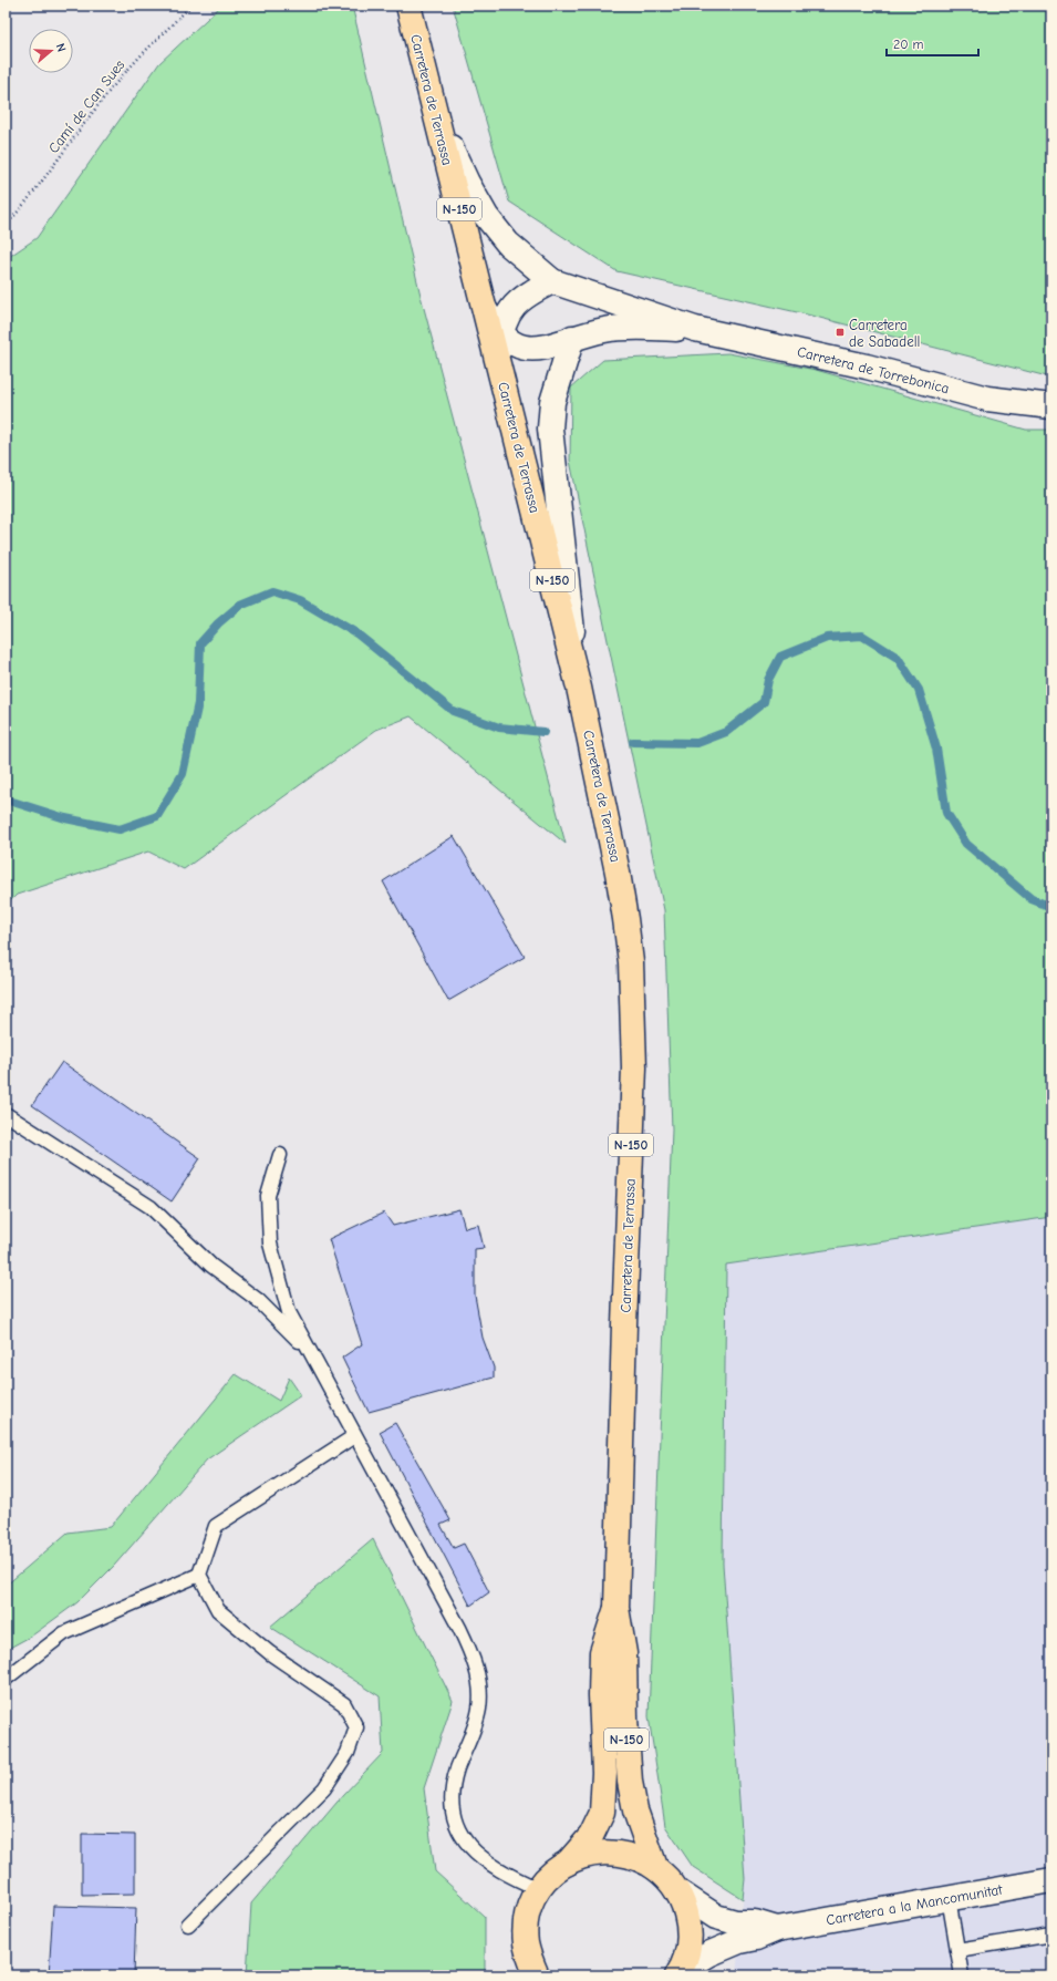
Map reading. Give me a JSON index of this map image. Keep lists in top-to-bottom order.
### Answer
{
  "streets": {
    "main road": ["Carretera de Terrassa", "N-150"],
    "street": ["Carretera de Torrebonica", "Carretera a la Mancomunitat"],
    "path": ["Camí de Can Sues"]
  },
  "crossings": [
    ["Carretera de Terrassa", "N-150"],
    ["Carretera de Terrassa", "Carretera de Torrebonica"],
    ["N-150", "Carretera a la Mancomunitat"]
  ],
  "places": {
    "transit": ["Carretera de Sabadell"]
  },
  "scale_bar": "20 m",
  "north": "right"
}
